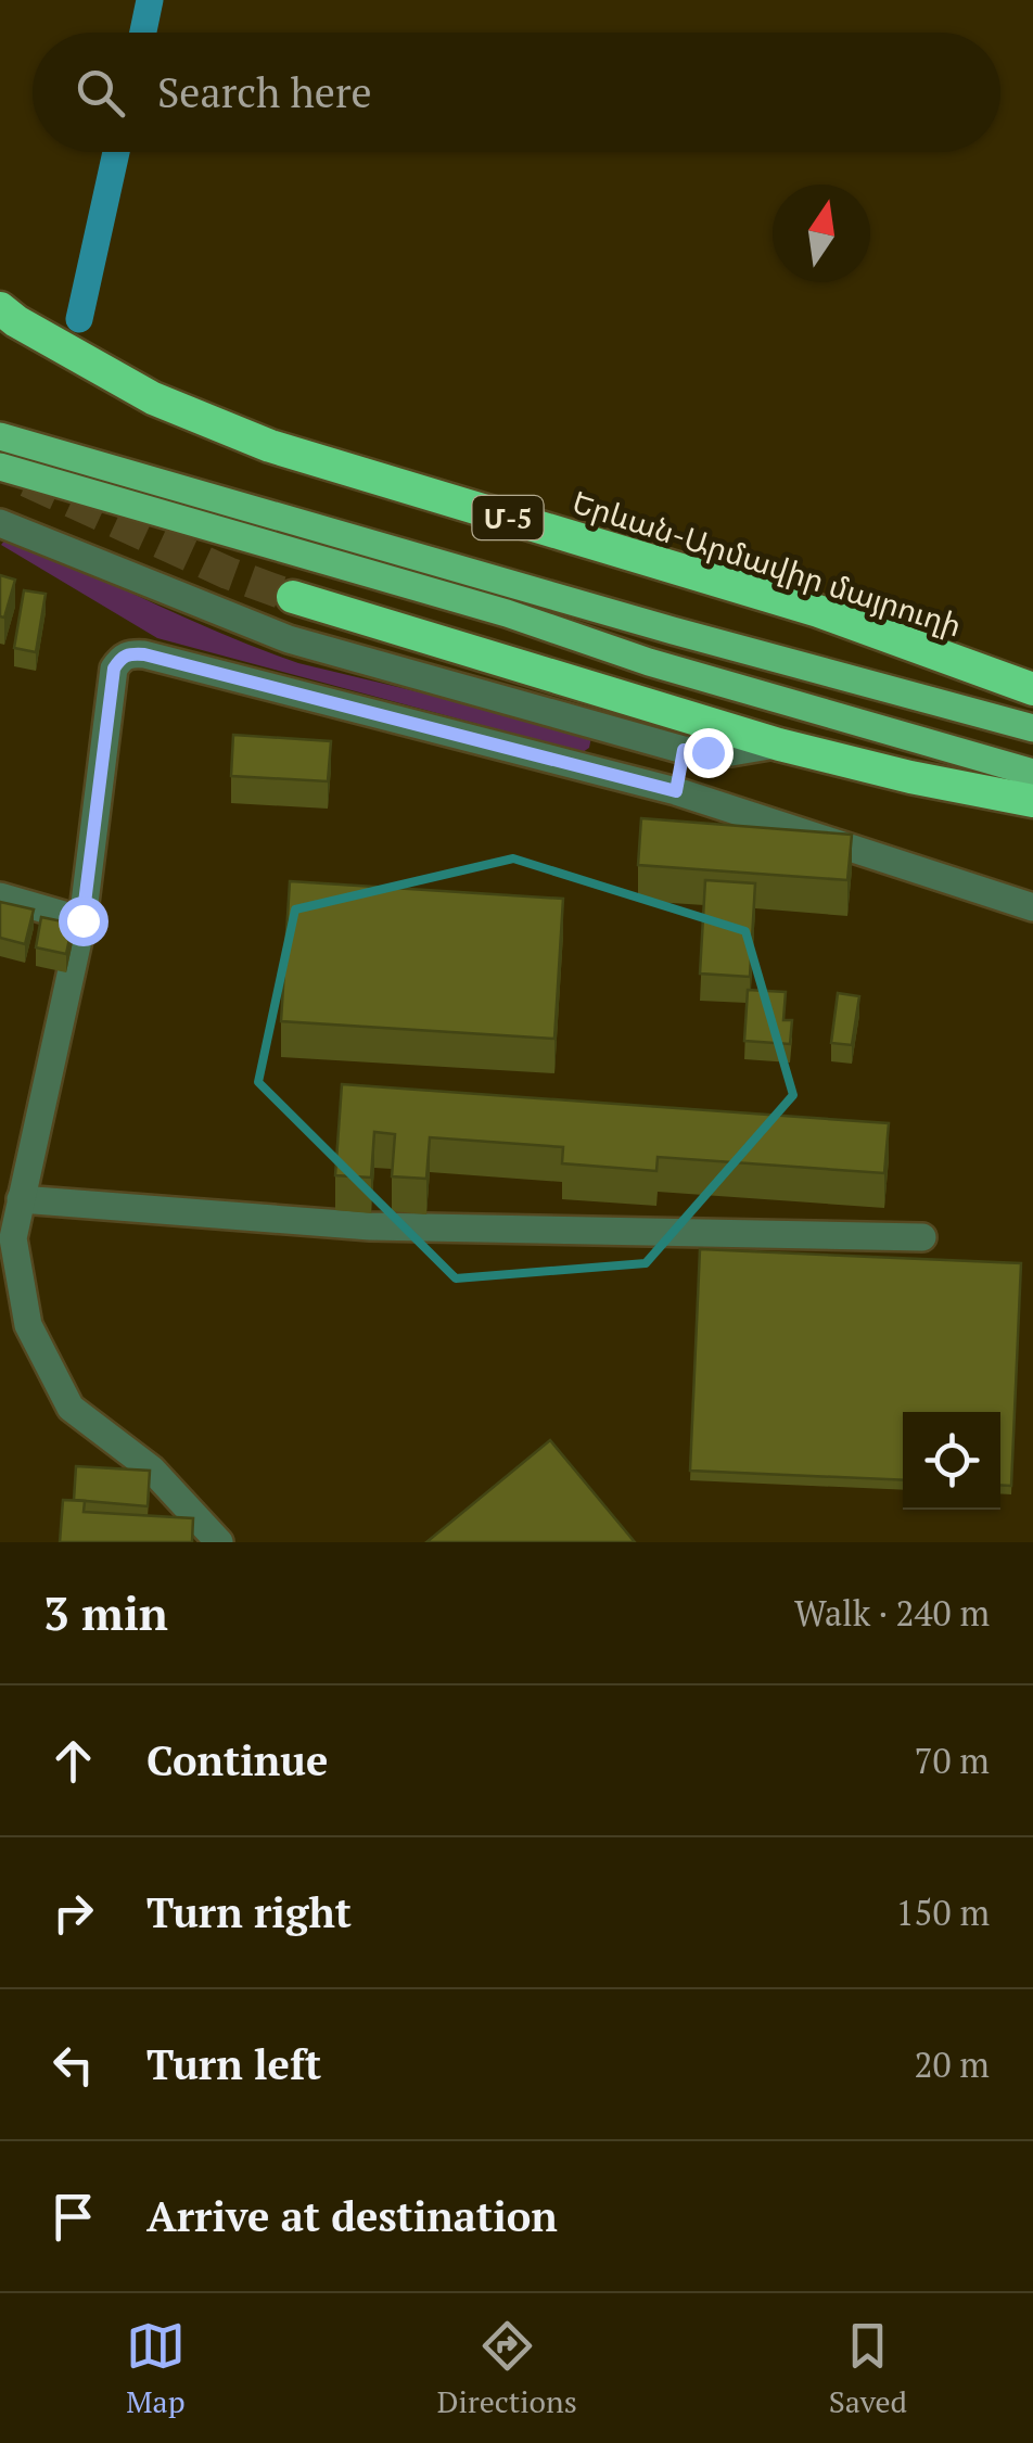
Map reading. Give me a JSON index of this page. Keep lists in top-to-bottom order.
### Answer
{
  "streets": {
    "highway": ["Մ-5", "Երևան-Արմավիր մայրուղի"]
  },
  "north": "top",
  "page": {
    "search": "Search here",
    "heading": ["3 min", "Walk · 240 m"],
    "list": [
      ["Continue", "70 m"],
      ["Turn right", "150 m"],
      ["Turn left", "20 m"],
      "Arrive at destination"
    ],
    "nav": ["Map", "Directions", "Saved"]
  }
}
